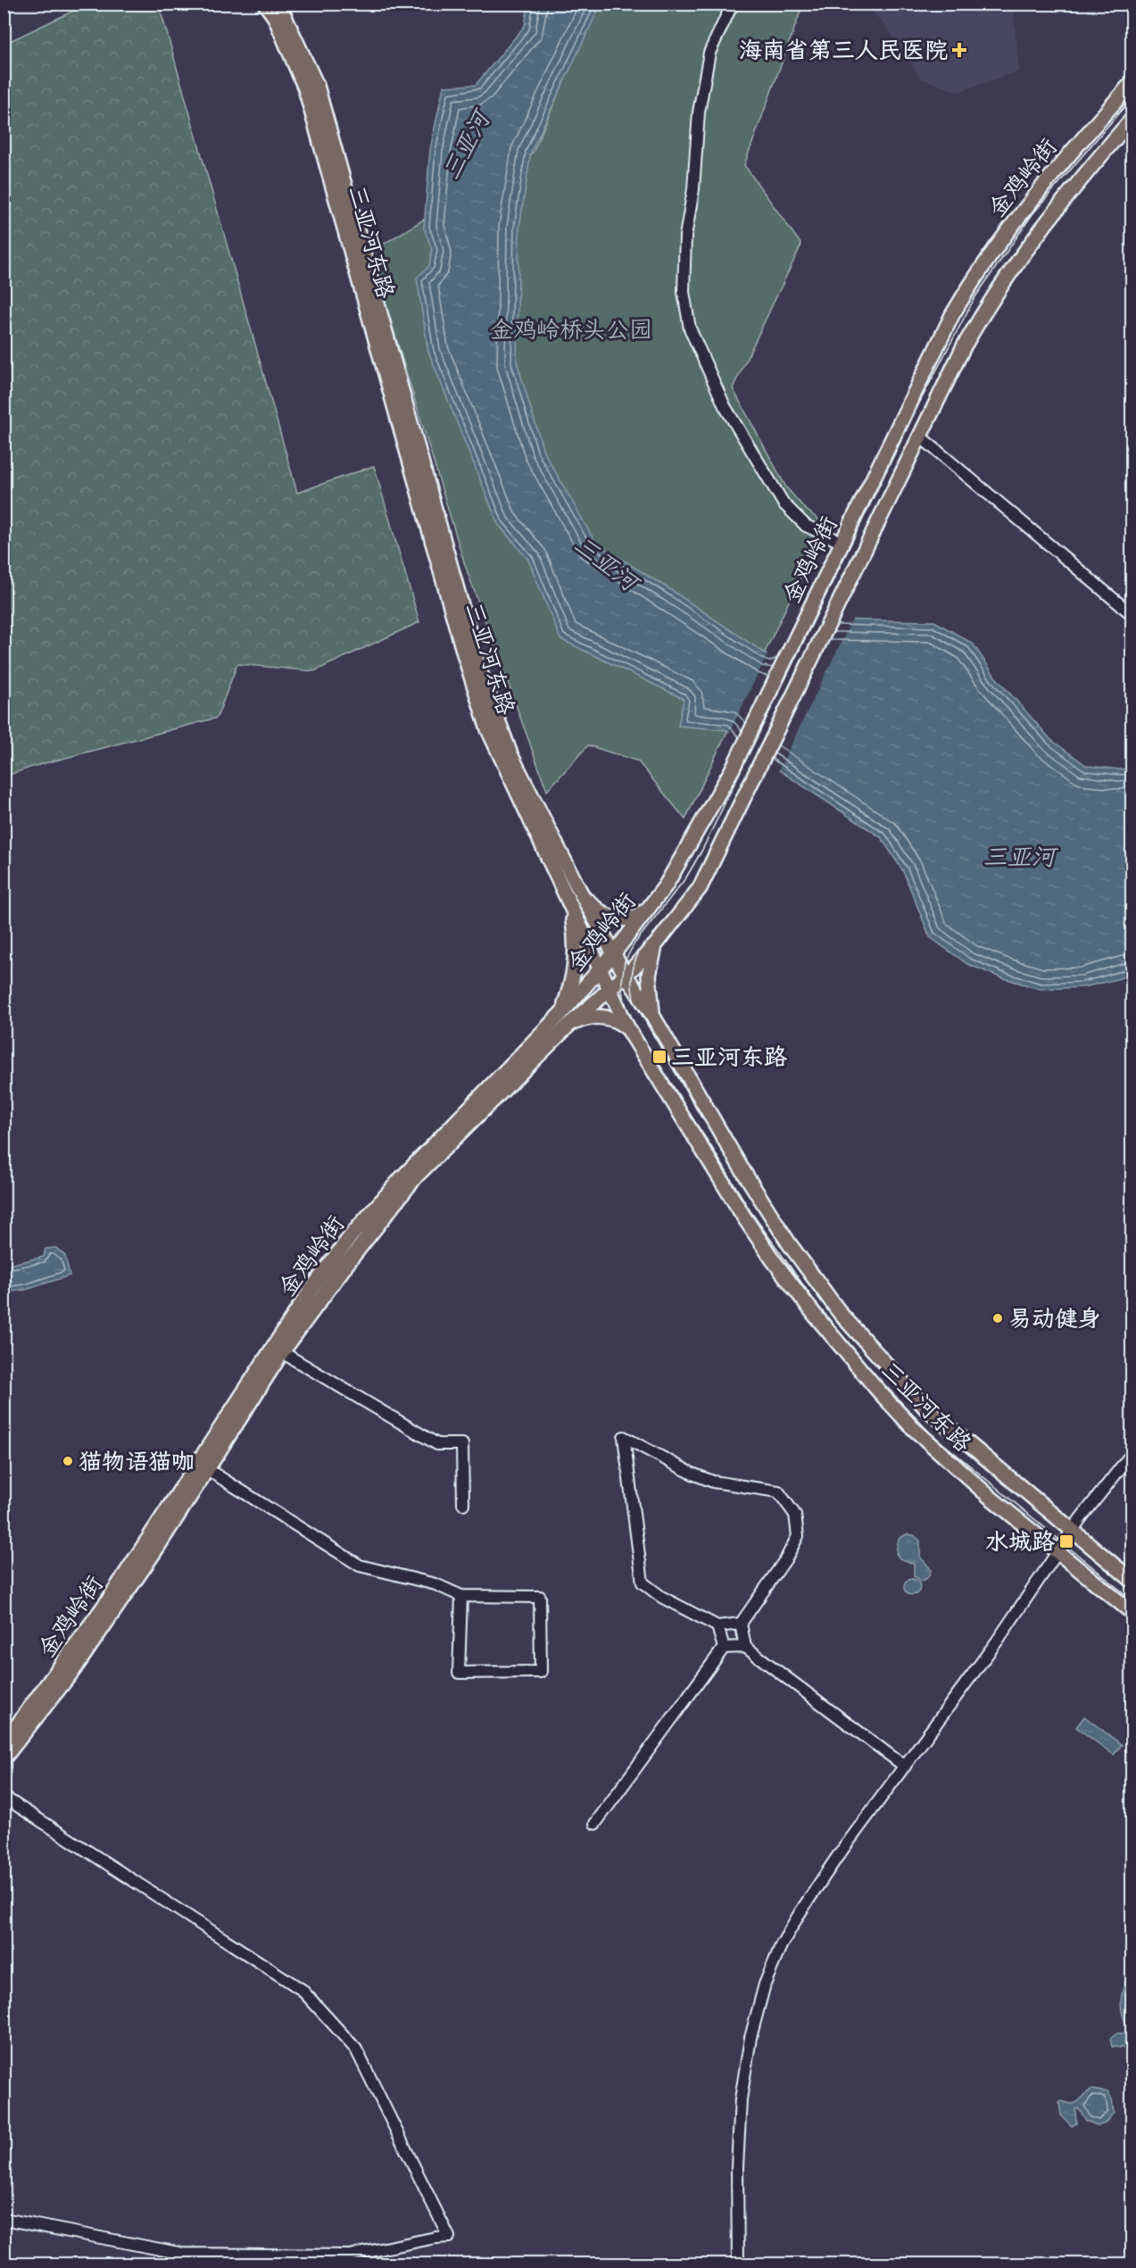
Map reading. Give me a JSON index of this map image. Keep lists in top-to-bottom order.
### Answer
{
  "streets": {
    "main road": ["金鸡岭街", "三亚河东路"]
  },
  "crossings": [
    ["金鸡岭街", "三亚河东路"]
  ],
  "water": ["三亚河"],
  "parks": ["金鸡岭桥头公园"],
  "places": {
    "health": ["海南省第三人民医院"],
    "transit": ["三亚河东路", "水城路"],
    "other": ["易动健身", "猫物语猫咖"]
  }
}
